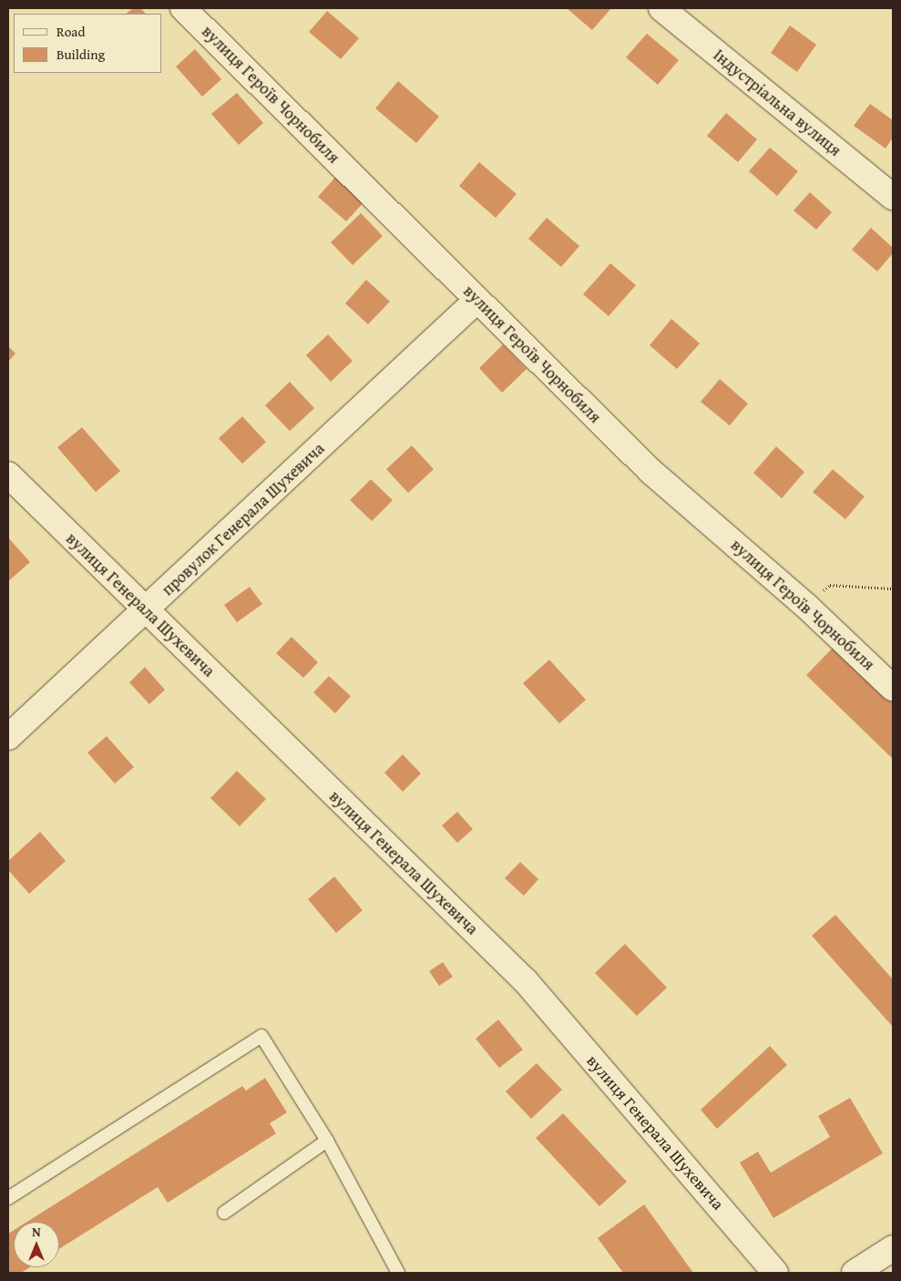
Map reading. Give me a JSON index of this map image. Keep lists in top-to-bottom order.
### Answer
{
  "streets": {
    "street": [
      "вулиця Героїв Чорнобиля",
      "Індустріальна вулиця",
      "провулок Генерала Шухевича",
      "вулиця Генерала Шухевича"
    ]
  },
  "crossings": [
    ["вулиця Героїв Чорнобиля", "провулок Генерала Шухевича"],
    ["провулок Генерала Шухевича", "вулиця Генерала Шухевича"]
  ],
  "legend": ["Road", "Building"],
  "north": "top"
}
